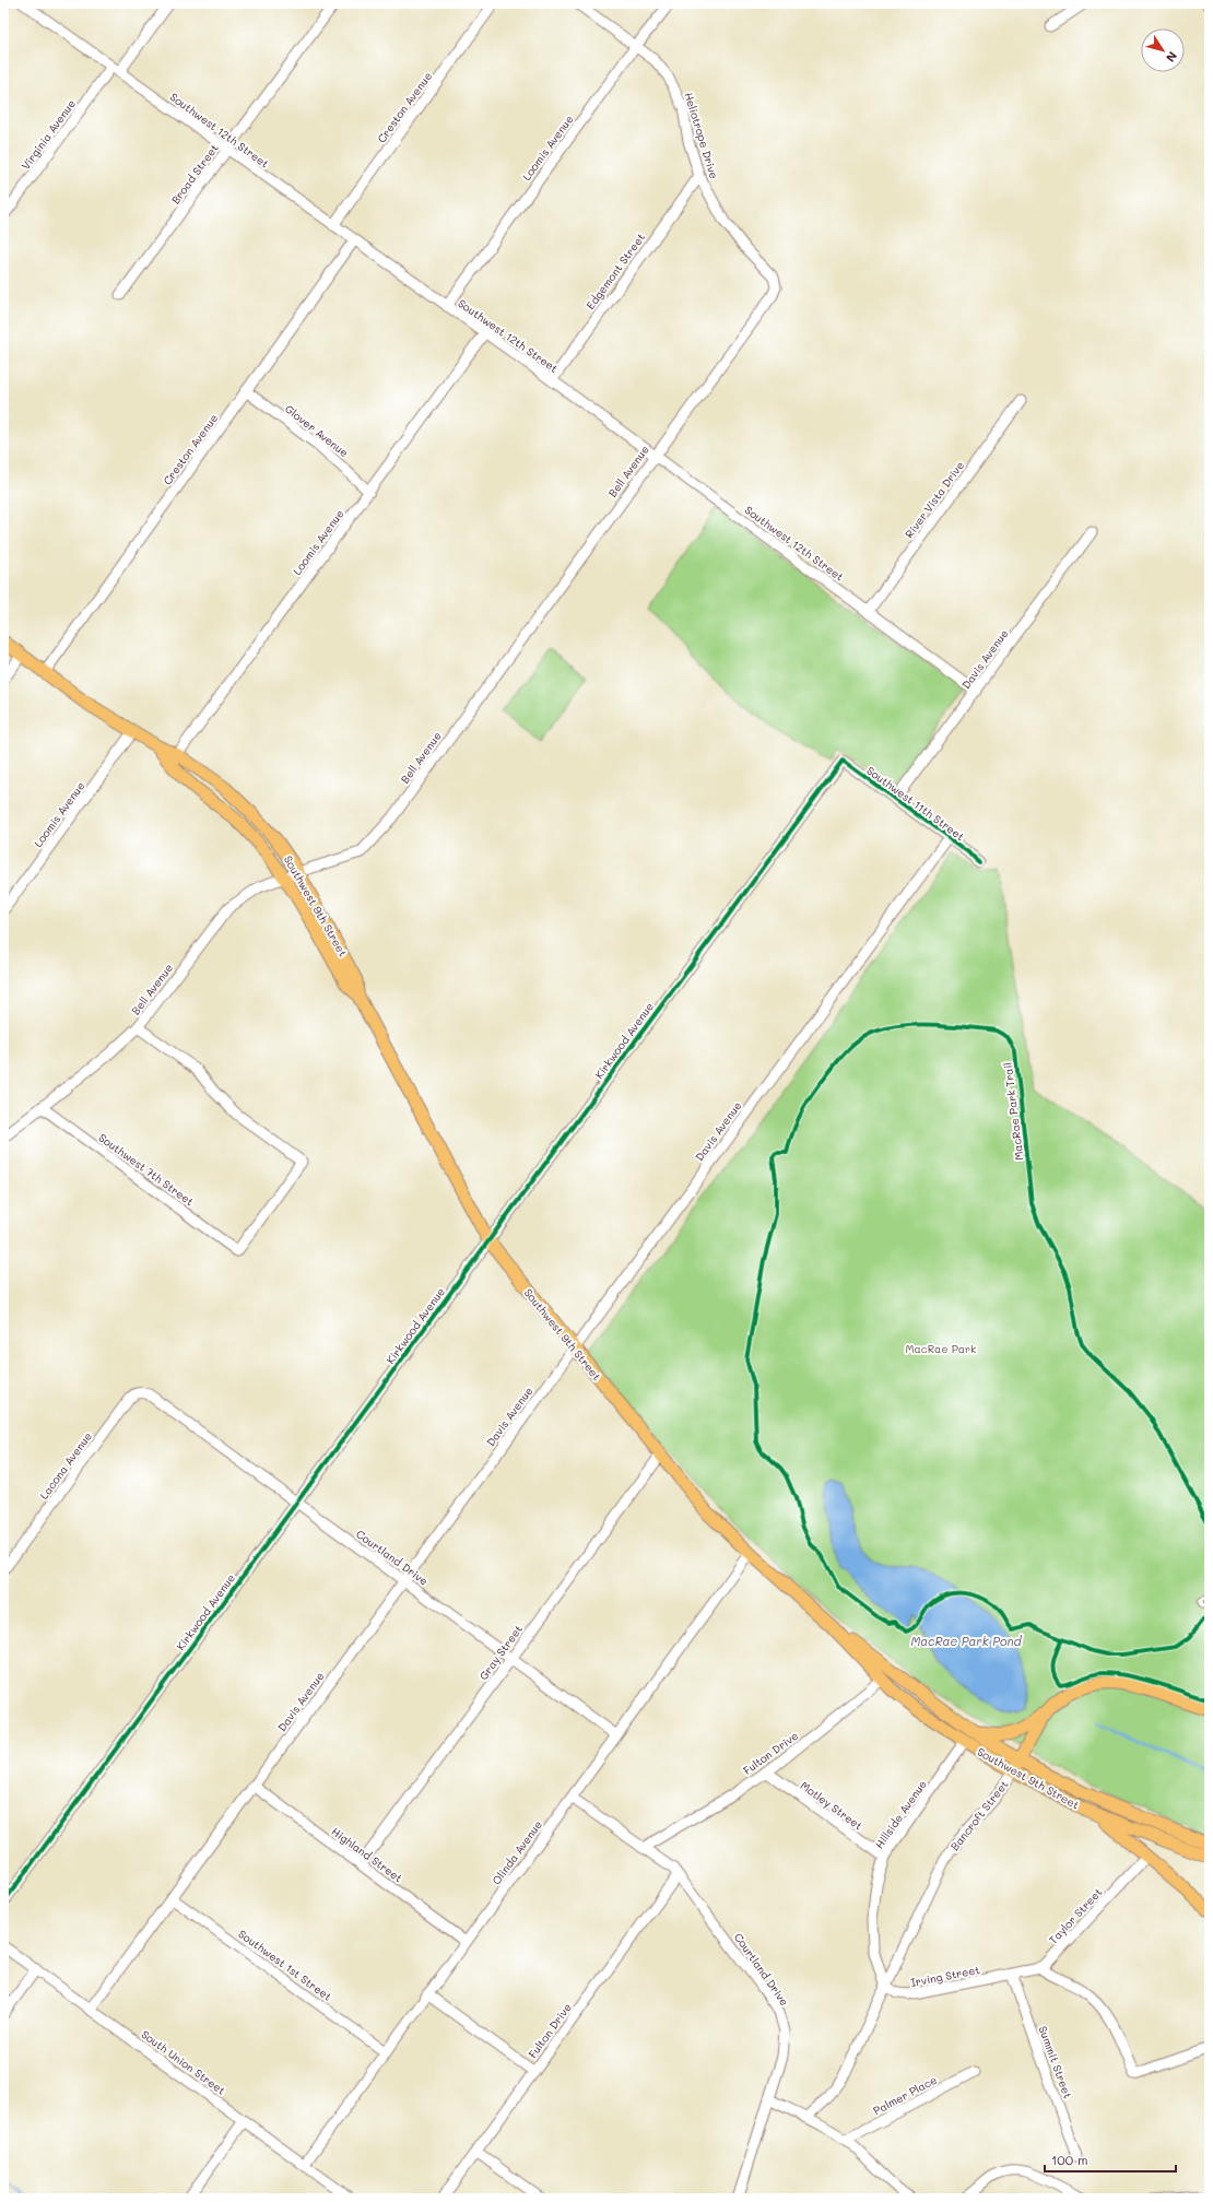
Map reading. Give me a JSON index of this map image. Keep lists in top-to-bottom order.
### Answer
{
  "streets": {
    "main road": ["Southwest 9th Street", "Bancroft Street"],
    "street": [
      "Creston Avenue",
      "Southwest 12th Street",
      "Virginia Avenue",
      "Heliotrope Drive",
      "Loomis Avenue",
      "Broad Street",
      "Edgemont Street",
      "Glover Avenue",
      "Bell Avenue",
      "River Vista Drive",
      "Davis Avenue",
      "Southwest 11th Street",
      "Kirkwood Avenue",
      "Southwest 7th Street",
      "Lacona Avenue",
      "Courtland Drive",
      "Gray Street",
      "Fulton Drive",
      "Motley Street",
      "Hillside Avenue",
      "Olinda Avenue",
      "Highland Street",
      "Taylor Street",
      "Southwest 1st Street",
      "Irving Street",
      "South Union Street",
      "Summit Street",
      "Palmer Place"
    ],
    "cycle path": ["MacRae Park Trail"]
  },
  "crossings": [
    ["Creston Avenue", "Southwest 12th Street"],
    ["Creston Avenue", "Glover Avenue"],
    ["Creston Avenue", "Southwest 9th Street"],
    ["Southwest 12th Street", "Virginia Avenue"],
    ["Southwest 12th Street", "Loomis Avenue"],
    ["Southwest 12th Street", "Broad Street"],
    ["Southwest 12th Street", "Edgemont Street"],
    ["Southwest 12th Street", "Bell Avenue"],
    ["Southwest 12th Street", "River Vista Drive"],
    ["Southwest 12th Street", "Davis Avenue"],
    ["Heliotrope Drive", "Loomis Avenue"],
    ["Heliotrope Drive", "Edgemont Street"],
    ["Heliotrope Drive", "Bell Avenue"],
    ["Loomis Avenue", "Glover Avenue"],
    ["Loomis Avenue", "Southwest 9th Street"],
    ["Bell Avenue", "Southwest 9th Street"],
    ["Bell Avenue", "Southwest 7th Street"],
    ["Davis Avenue", "Southwest 11th Street"],
    ["Davis Avenue", "Southwest 9th Street"],
    ["Davis Avenue", "Courtland Drive"],
    ["Davis Avenue", "Highland Street"],
    ["Davis Avenue", "Southwest 1st Street"],
    ["Davis Avenue", "South Union Street"],
    ["Southwest 11th Street", "Kirkwood Avenue"],
    ["Southwest 9th Street", "Kirkwood Avenue"],
    ["Southwest 9th Street", "Gray Street"],
    ["Southwest 9th Street", "Fulton Drive"],
    ["Southwest 9th Street", "Hillside Avenue"],
    ["Southwest 9th Street", "Bancroft Street"],
    ["Southwest 9th Street", "Olinda Avenue"],
    ["Kirkwood Avenue", "Courtland Drive"],
    ["Lacona Avenue", "Courtland Drive"],
    ["Courtland Drive", "Gray Street"],
    ["Courtland Drive", "Fulton Drive"],
    ["Courtland Drive", "Olinda Avenue"],
    ["Gray Street", "Highland Street"],
    ["Fulton Drive", "Motley Street"],
    ["Motley Street", "Hillside Avenue"],
    ["Hillside Avenue", "Bancroft Street"],
    ["Hillside Avenue", "Irving Street"],
    ["Bancroft Street", "Irving Street"],
    ["Olinda Avenue", "Highland Street"],
    ["Olinda Avenue", "Southwest 1st Street"],
    ["Olinda Avenue", "South Union Street"],
    ["Taylor Street", "Irving Street"],
    ["Taylor Street", "Summit Street"],
    ["Irving Street", "Summit Street"]
  ],
  "water": ["MacRae Park Pond"],
  "parks": ["MacRae Park"],
  "scale_bar": "100 m",
  "north": "bottom right"
}
